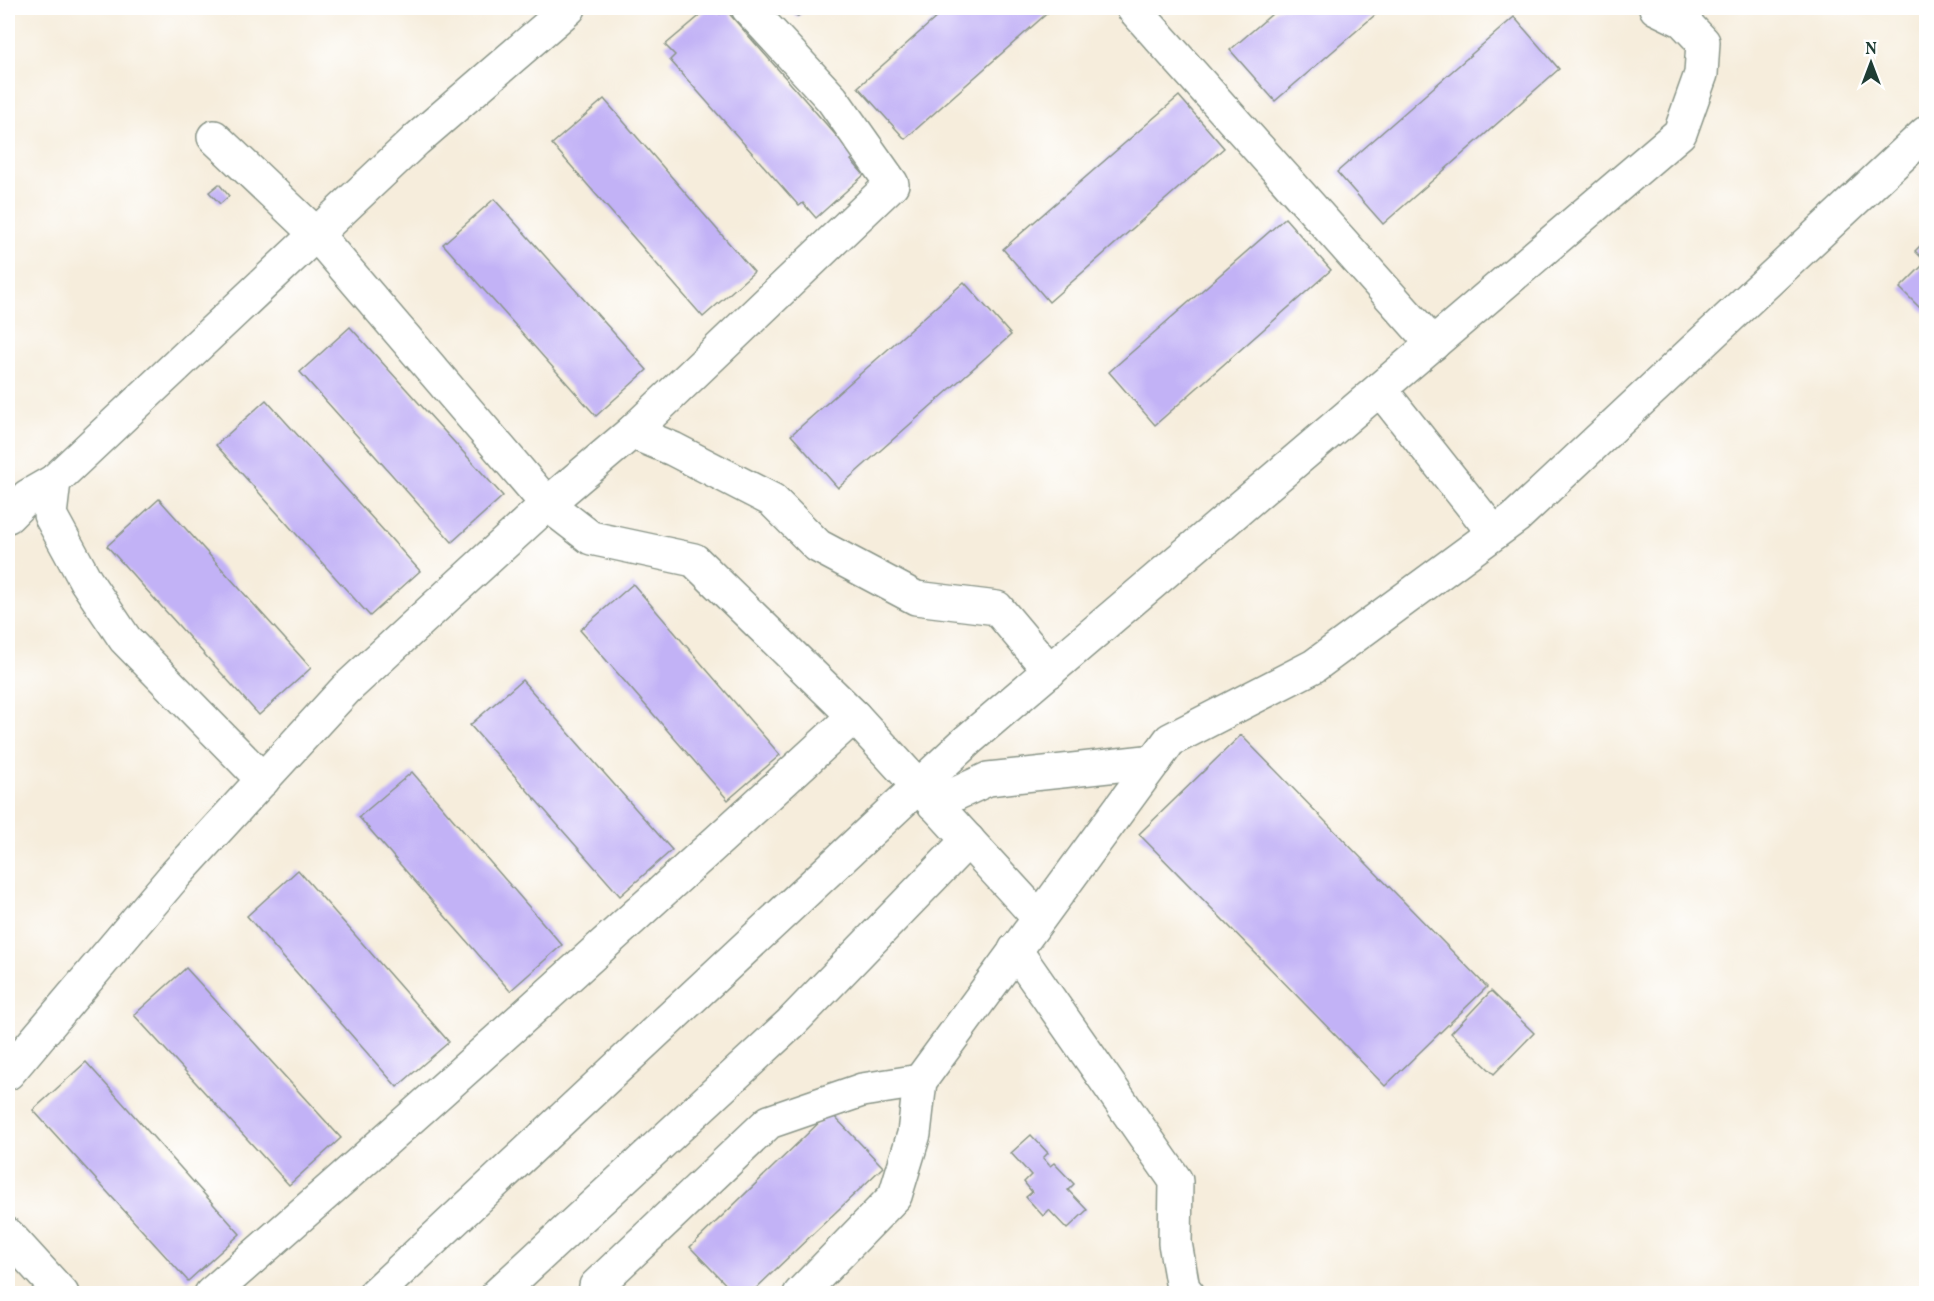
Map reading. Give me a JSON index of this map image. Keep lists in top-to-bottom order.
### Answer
{
  "north": "top"
}
